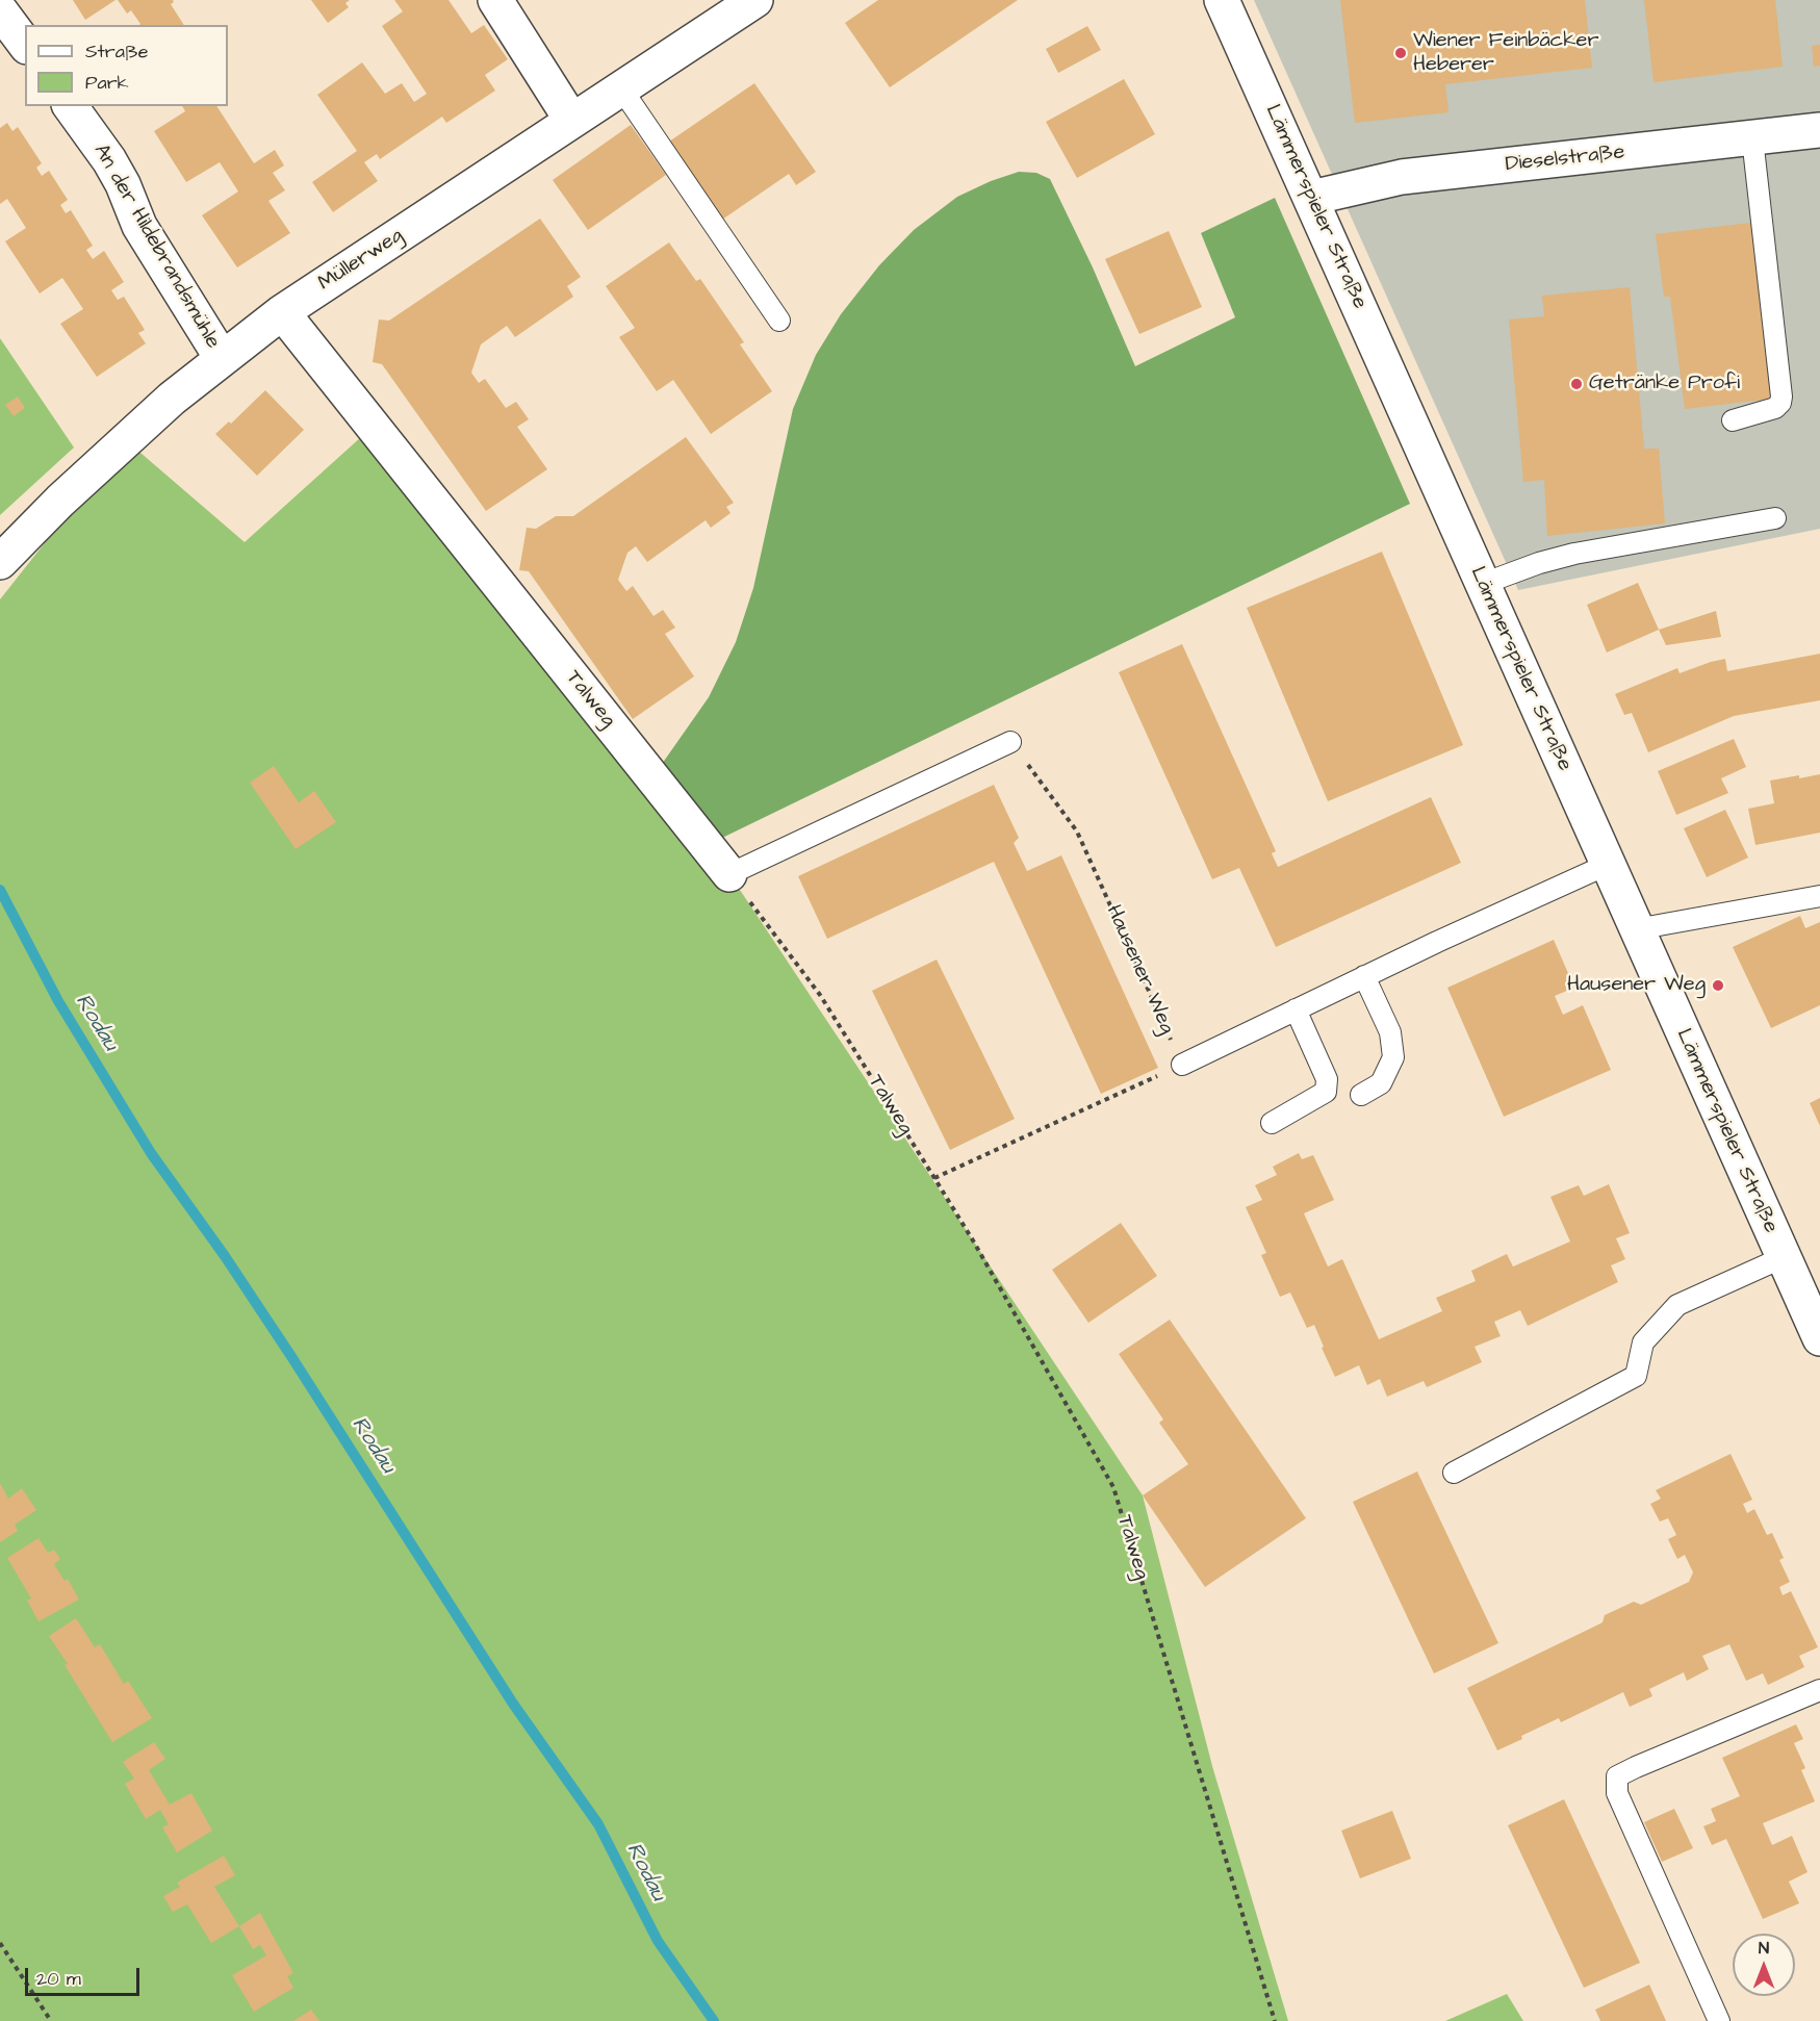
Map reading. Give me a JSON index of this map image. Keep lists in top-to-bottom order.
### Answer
{
  "streets": {
    "street": [
      "Dieselstraße",
      "Lämmerspieler Straße",
      "An der Hildebrandsmühle",
      "Müllerweg",
      "Talweg"
    ],
    "path": ["Hausener Weg"]
  },
  "crossings": [
    ["Dieselstraße", "Lämmerspieler Straße"],
    ["An der Hildebrandsmühle", "Müllerweg"],
    ["Müllerweg", "Talweg"]
  ],
  "water": ["Rodau"],
  "places": ["Wiener Feinbäcker Heberer", "Getränke Profi", "Hausener Weg"],
  "legend": ["Straße", "Park"],
  "scale_bar": "20 m",
  "north": "top"
}
